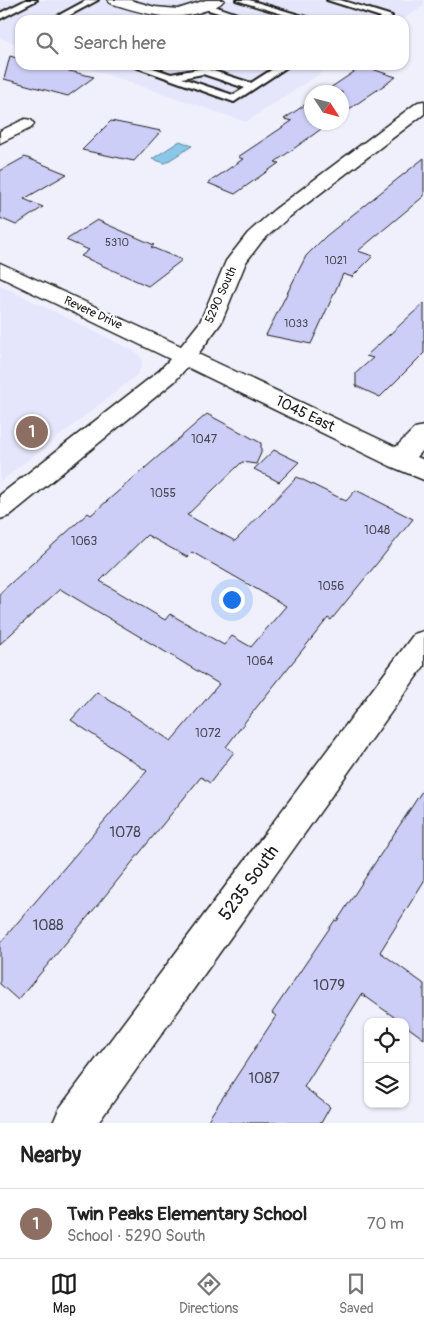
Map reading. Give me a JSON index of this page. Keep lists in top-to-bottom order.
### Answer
{
  "streets": {
    "street": [
      "5290 South",
      "Revere Drive",
      "1045 East",
      "5235 South"
    ]
  },
  "crossings": [
    ["5290 South", "Revere Drive"],
    ["5290 South", "1045 East"],
    ["Revere Drive", "1045 East"]
  ],
  "house_numbers": [
    "5310",
    "1021",
    "1033",
    "1047",
    "1055",
    "1048",
    "1063",
    "1056",
    "1064",
    "1072",
    "1078",
    "1088",
    "1079",
    "1087"
  ],
  "north": "bottom right",
  "page": {
    "search": "Search here",
    "pins": "1",
    "heading": "Nearby",
    "list": [
      {
        "mark": "1",
        "name": "Twin Peaks Elementary School",
        "note": "School · 5290 South",
        "value": "70 m"
      }
    ],
    "nav": ["Map", "Directions", "Saved"]
  }
}
